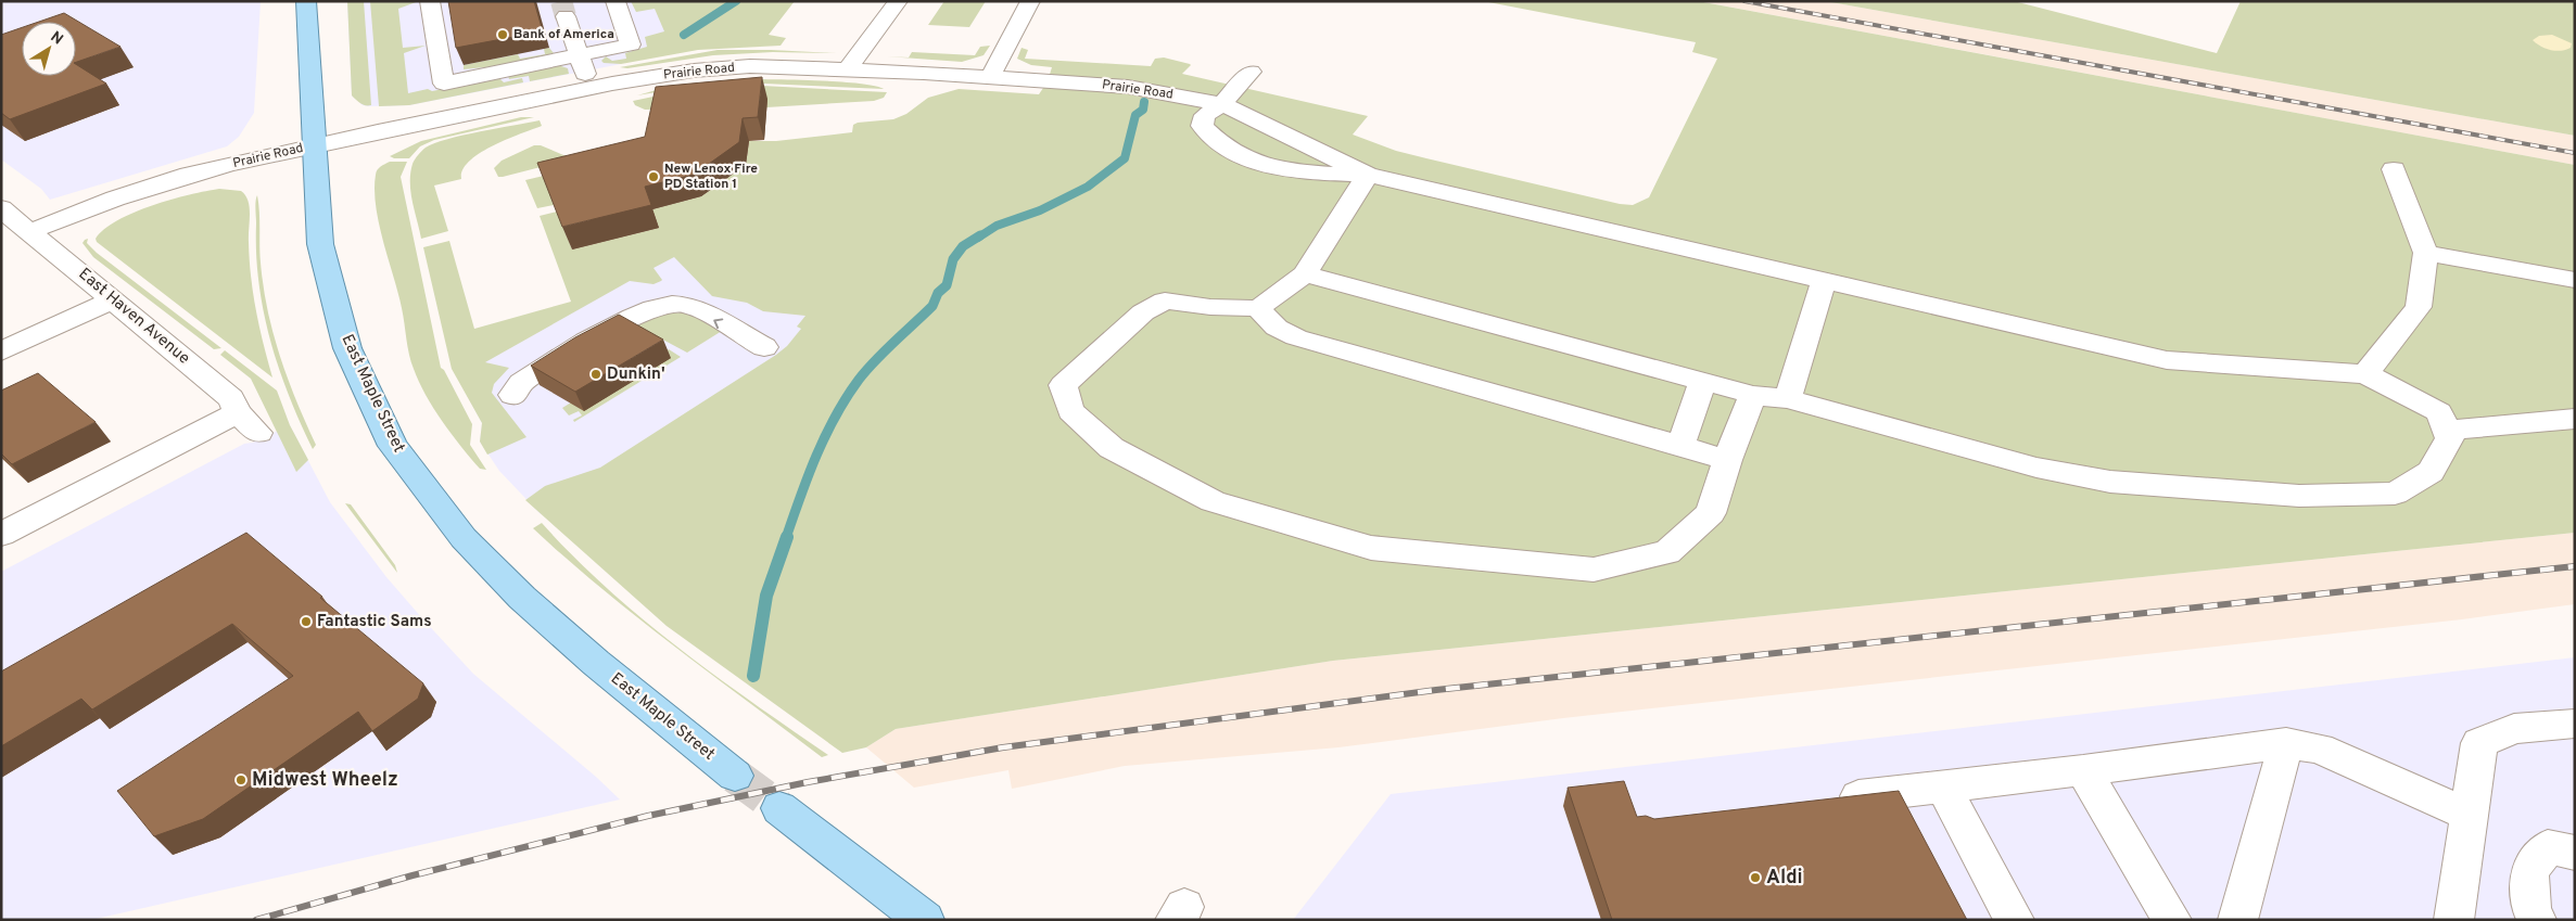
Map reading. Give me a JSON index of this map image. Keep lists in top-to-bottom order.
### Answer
{
  "streets": {
    "main road": ["East Maple Street"],
    "street": ["Prairie Road", "East Haven Avenue"]
  },
  "crossings": [
    ["Prairie Road", "East Haven Avenue"],
    ["Prairie Road", "East Maple Street"]
  ],
  "places": [
    "Bank of America",
    "New Lenox Fire PD Station 1",
    "Dunkin'",
    "Fantastic Sams",
    "Midwest Wheelz",
    "Aldi"
  ],
  "north": "top right"
}
